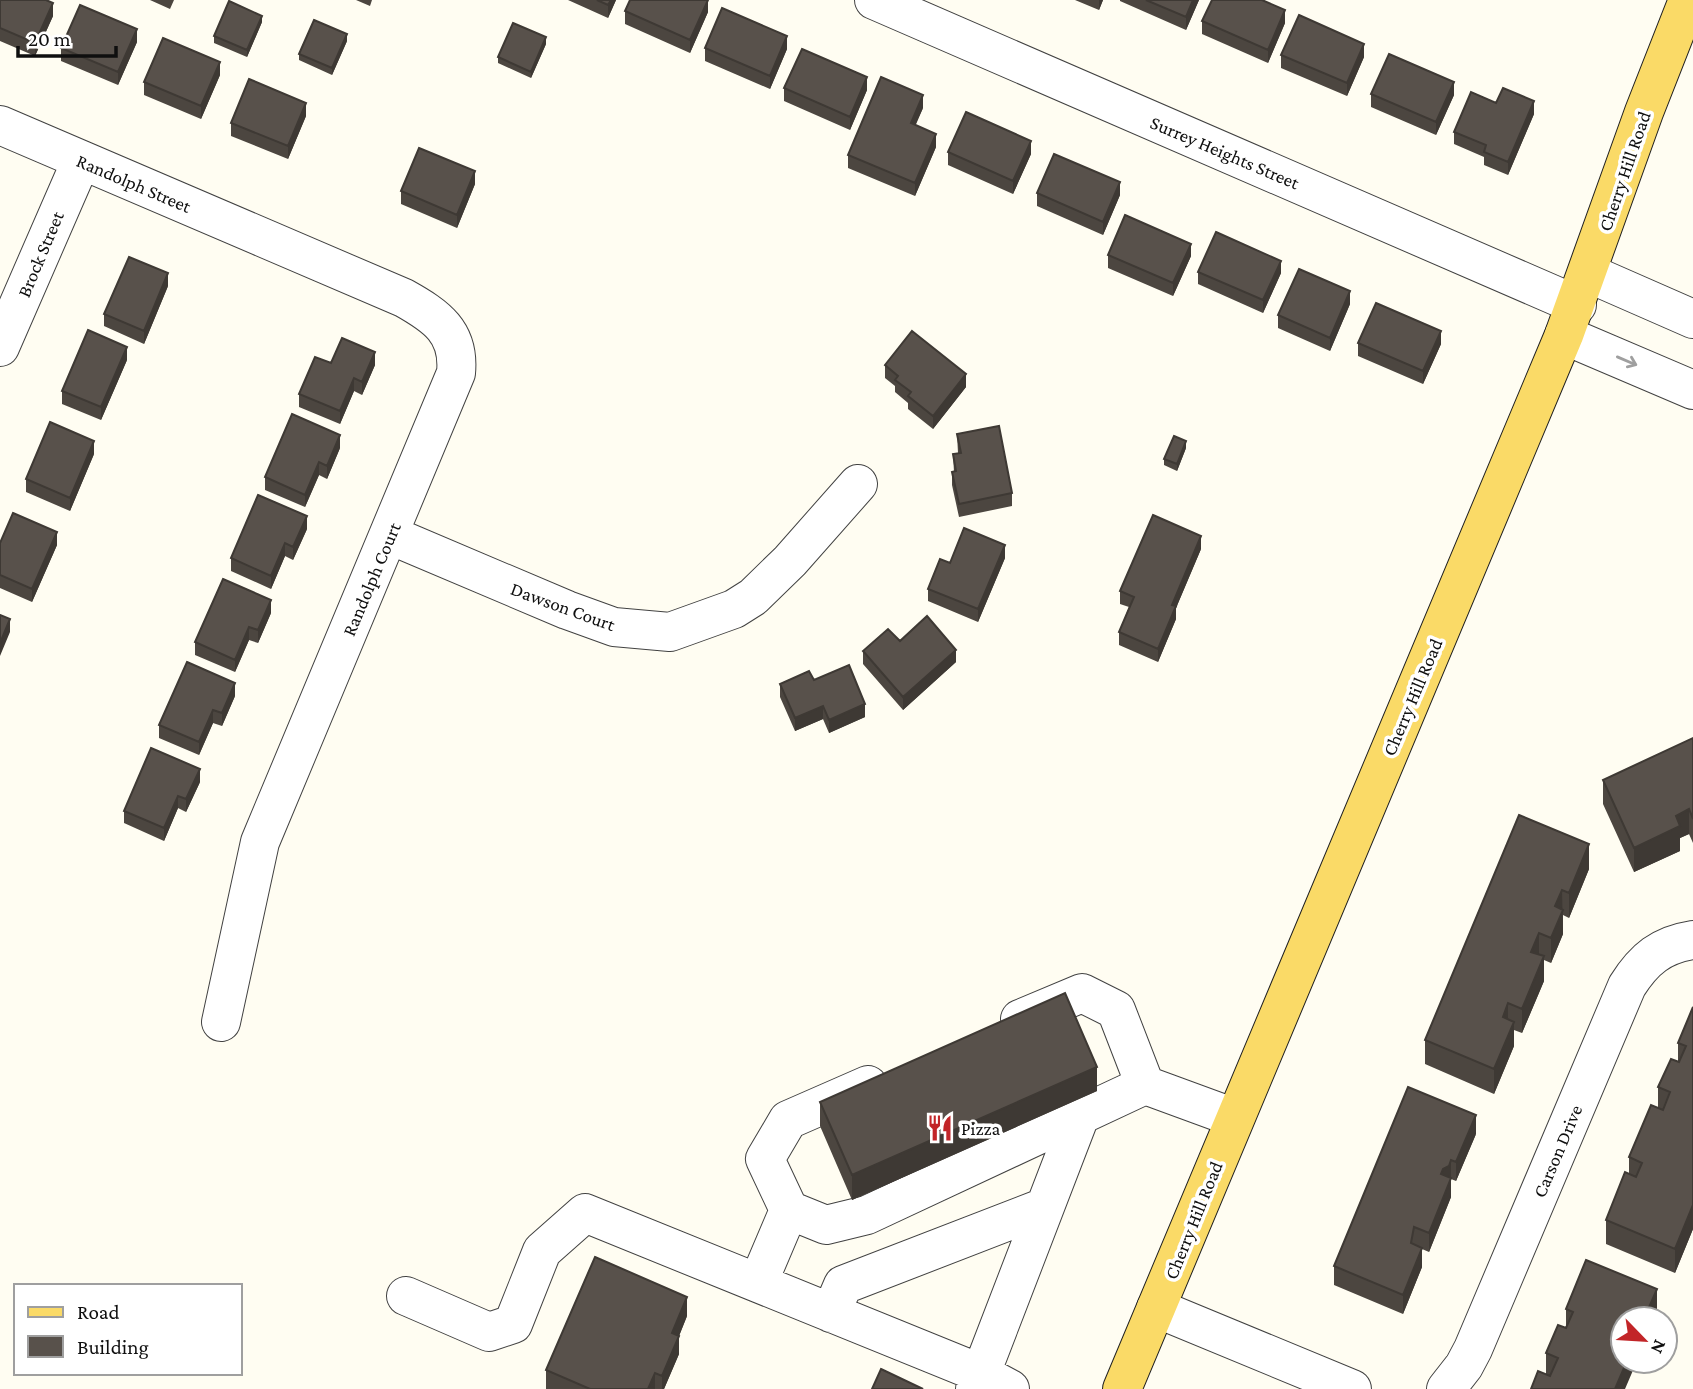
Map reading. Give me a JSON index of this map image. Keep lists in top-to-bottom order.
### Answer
{
  "streets": {
    "main road": ["Cherry Hill Road"],
    "street": [
      "Surrey Heights Street",
      "Randolph Street",
      "Brock Street",
      "Randolph Court",
      "Dawson Court",
      "Carson Drive"
    ]
  },
  "crossings": [
    ["Surrey Heights Street", "Cherry Hill Road"],
    ["Randolph Street", "Brock Street"],
    ["Randolph Street", "Randolph Court"],
    ["Randolph Court", "Dawson Court"]
  ],
  "places": {
    "restaurant": ["Pizza"]
  },
  "legend": ["Road", "Building"],
  "scale_bar": "20 m",
  "north": "bottom right"
}
